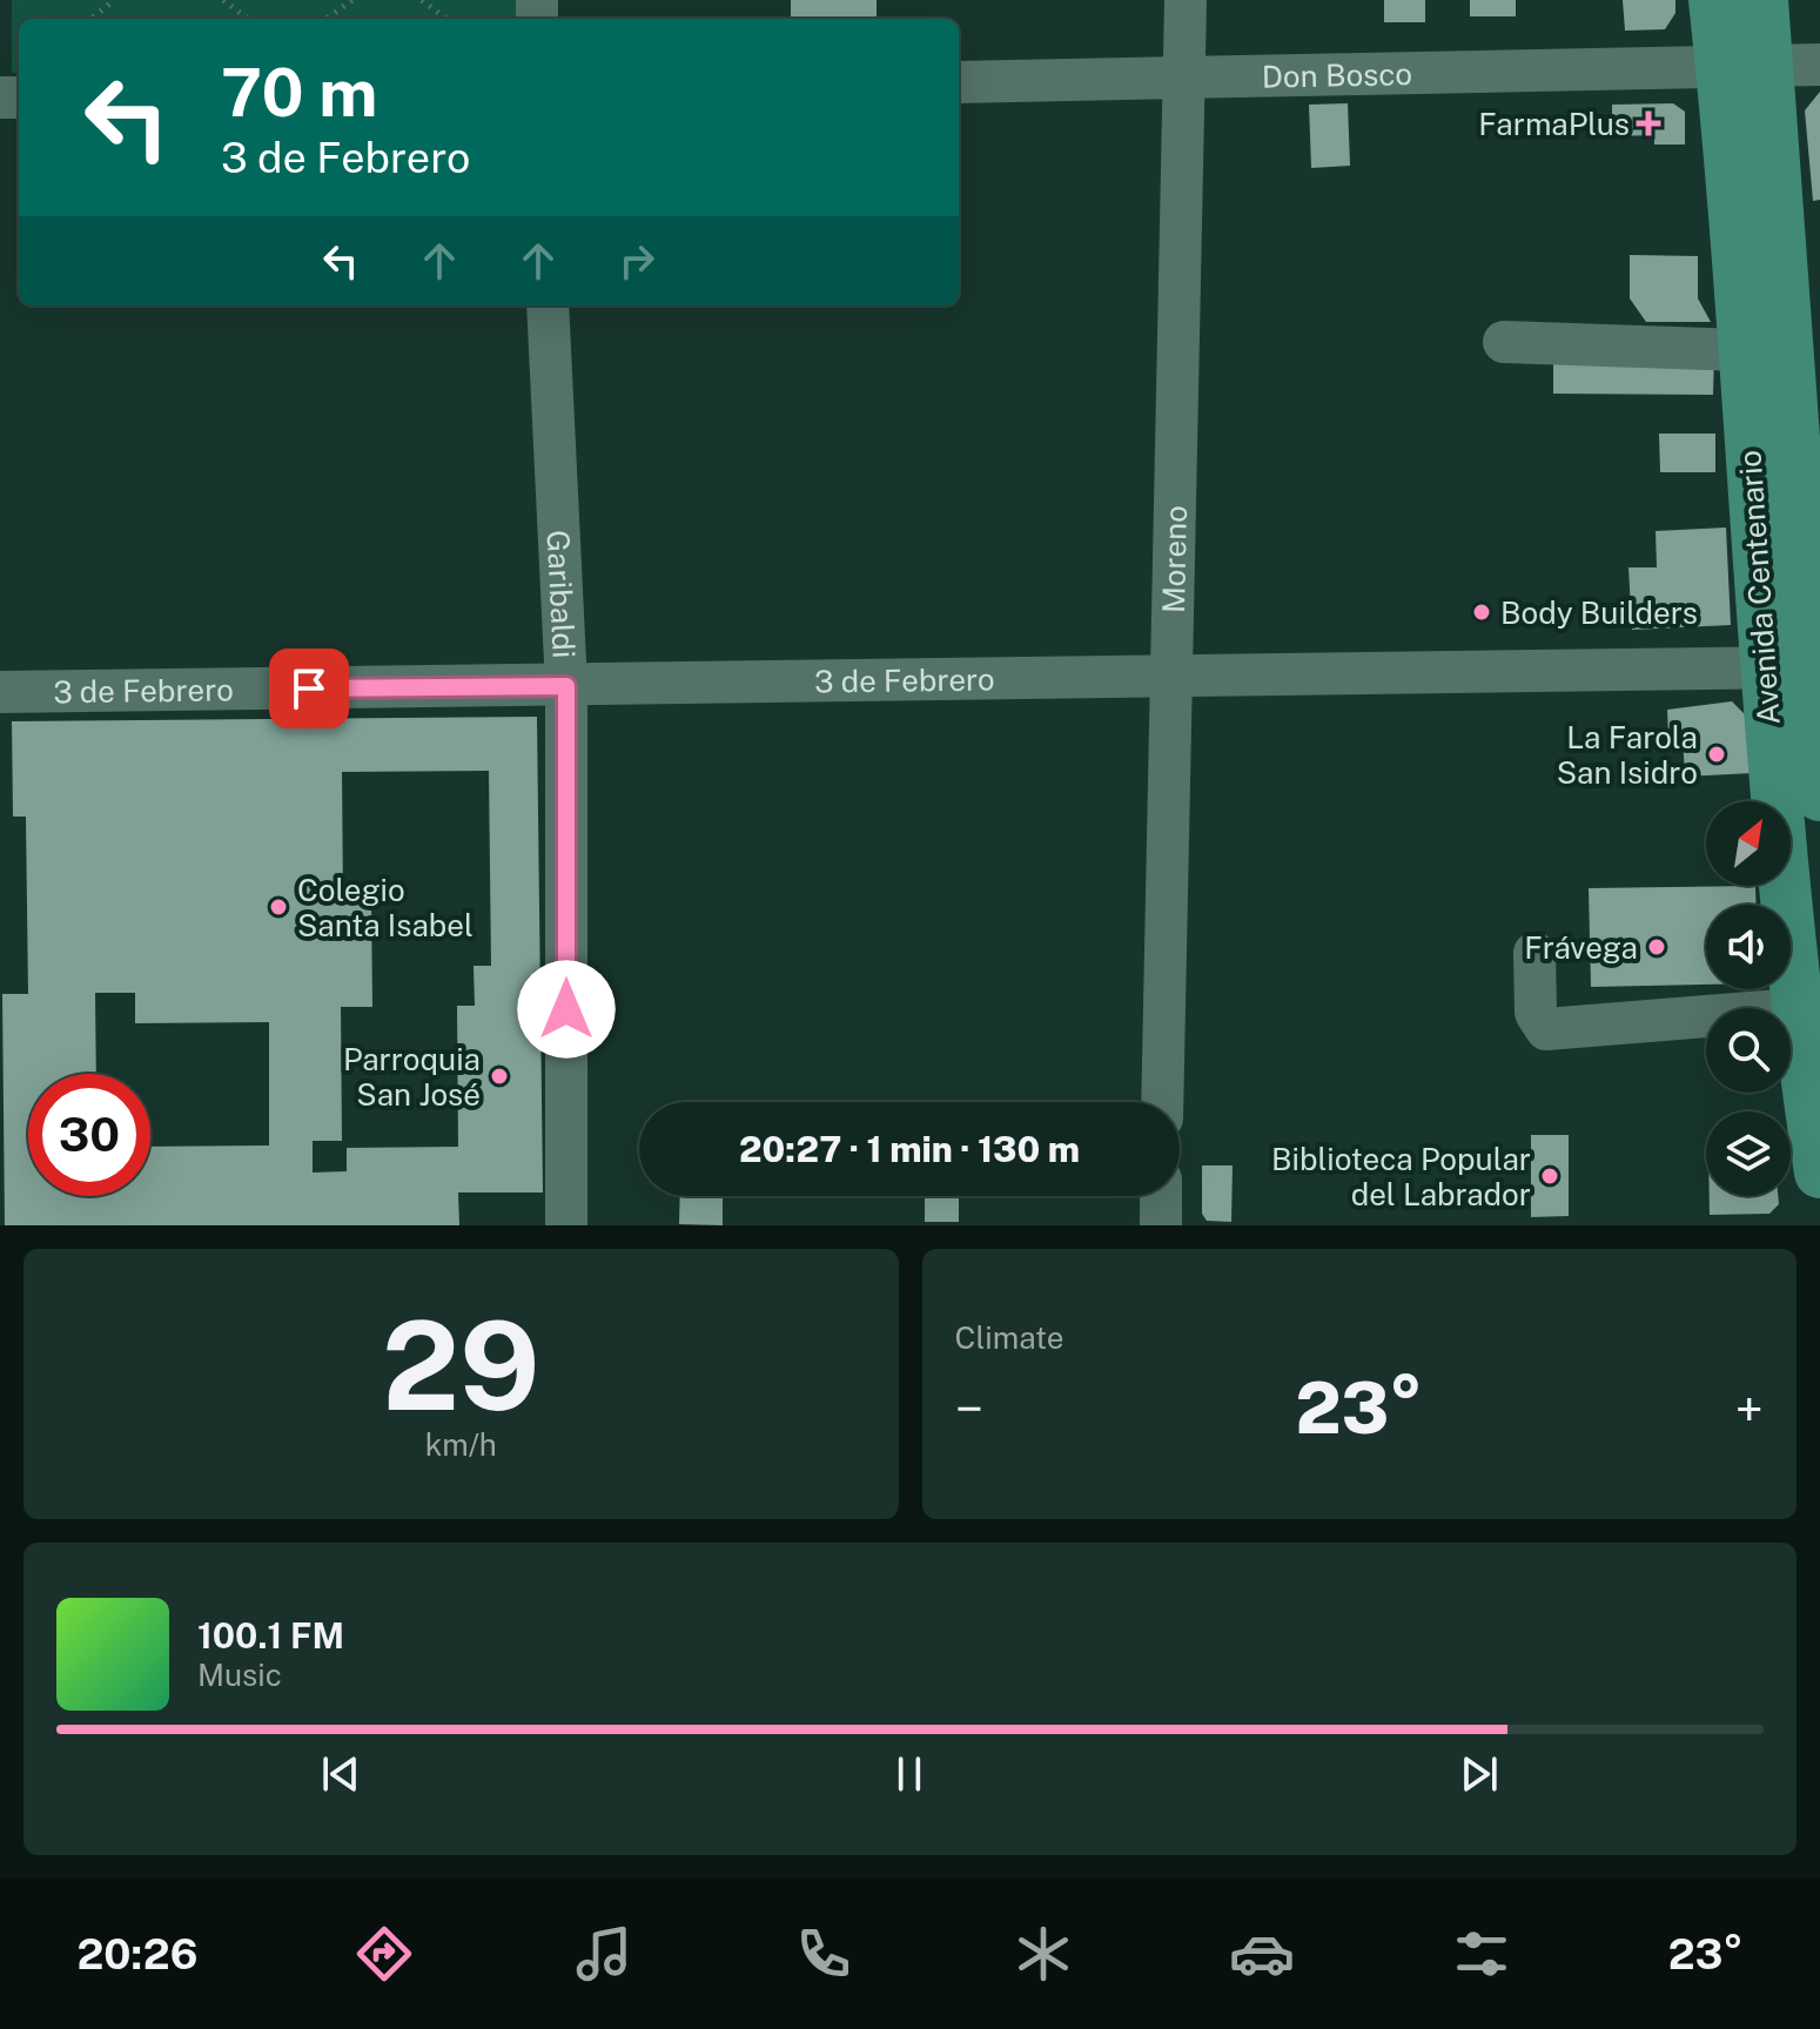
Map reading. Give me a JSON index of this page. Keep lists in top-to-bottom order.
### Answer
{
  "streets": {
    "main road": ["Avenida Centenario"],
    "street": [
      "Don Bosco",
      "Moreno",
      "Garibaldi",
      "3 de Febrero"
    ]
  },
  "crossings": [
    ["Don Bosco", "Moreno"],
    ["Don Bosco", "Avenida Centenario"],
    ["Moreno", "3 de Febrero"],
    ["Avenida Centenario", "3 de Febrero"],
    ["Garibaldi", "3 de Febrero"]
  ],
  "places": {
    "health": ["FarmaPlus"],
    "other": [
      "Body Builders",
      "La Farola San Isidro",
      "Colegio Santa Isabel",
      "Frávega",
      "Parroquia San José",
      "Biblioteca Popular del Labrador"
    ]
  },
  "north": "top right",
  "page": {
    "turn": ["70 m", "3 de Febrero"],
    "limit": "30",
    "trip": "20:27 · 1 min · 130 m",
    "tile": [
      ["29", "km/h"],
      "Climate"
    ],
    "heat": ["−", "23°", "+"],
    "song": ["100.1 FM", "Music"],
    "tabs": ["20:26", "23°"]
  }
}
